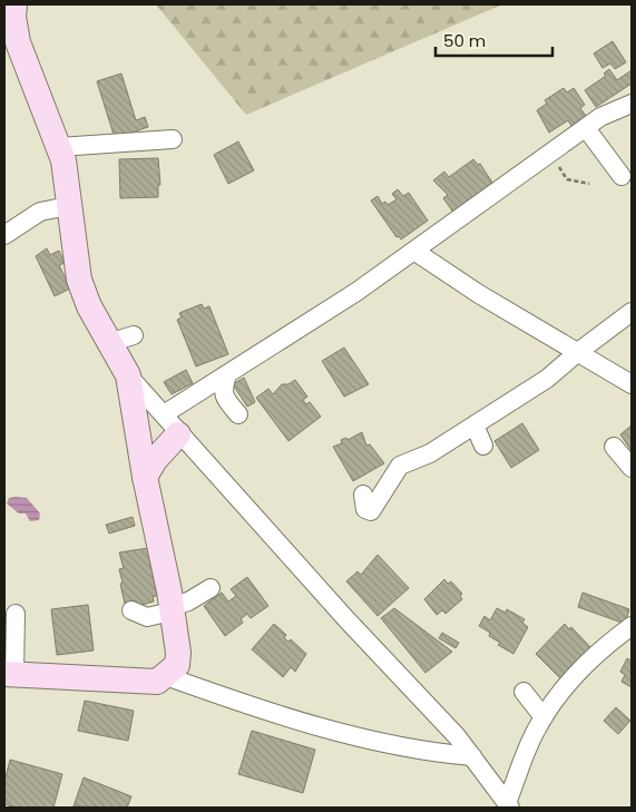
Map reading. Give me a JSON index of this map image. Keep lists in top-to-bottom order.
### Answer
{
  "scale_bar": "50 m"
}
